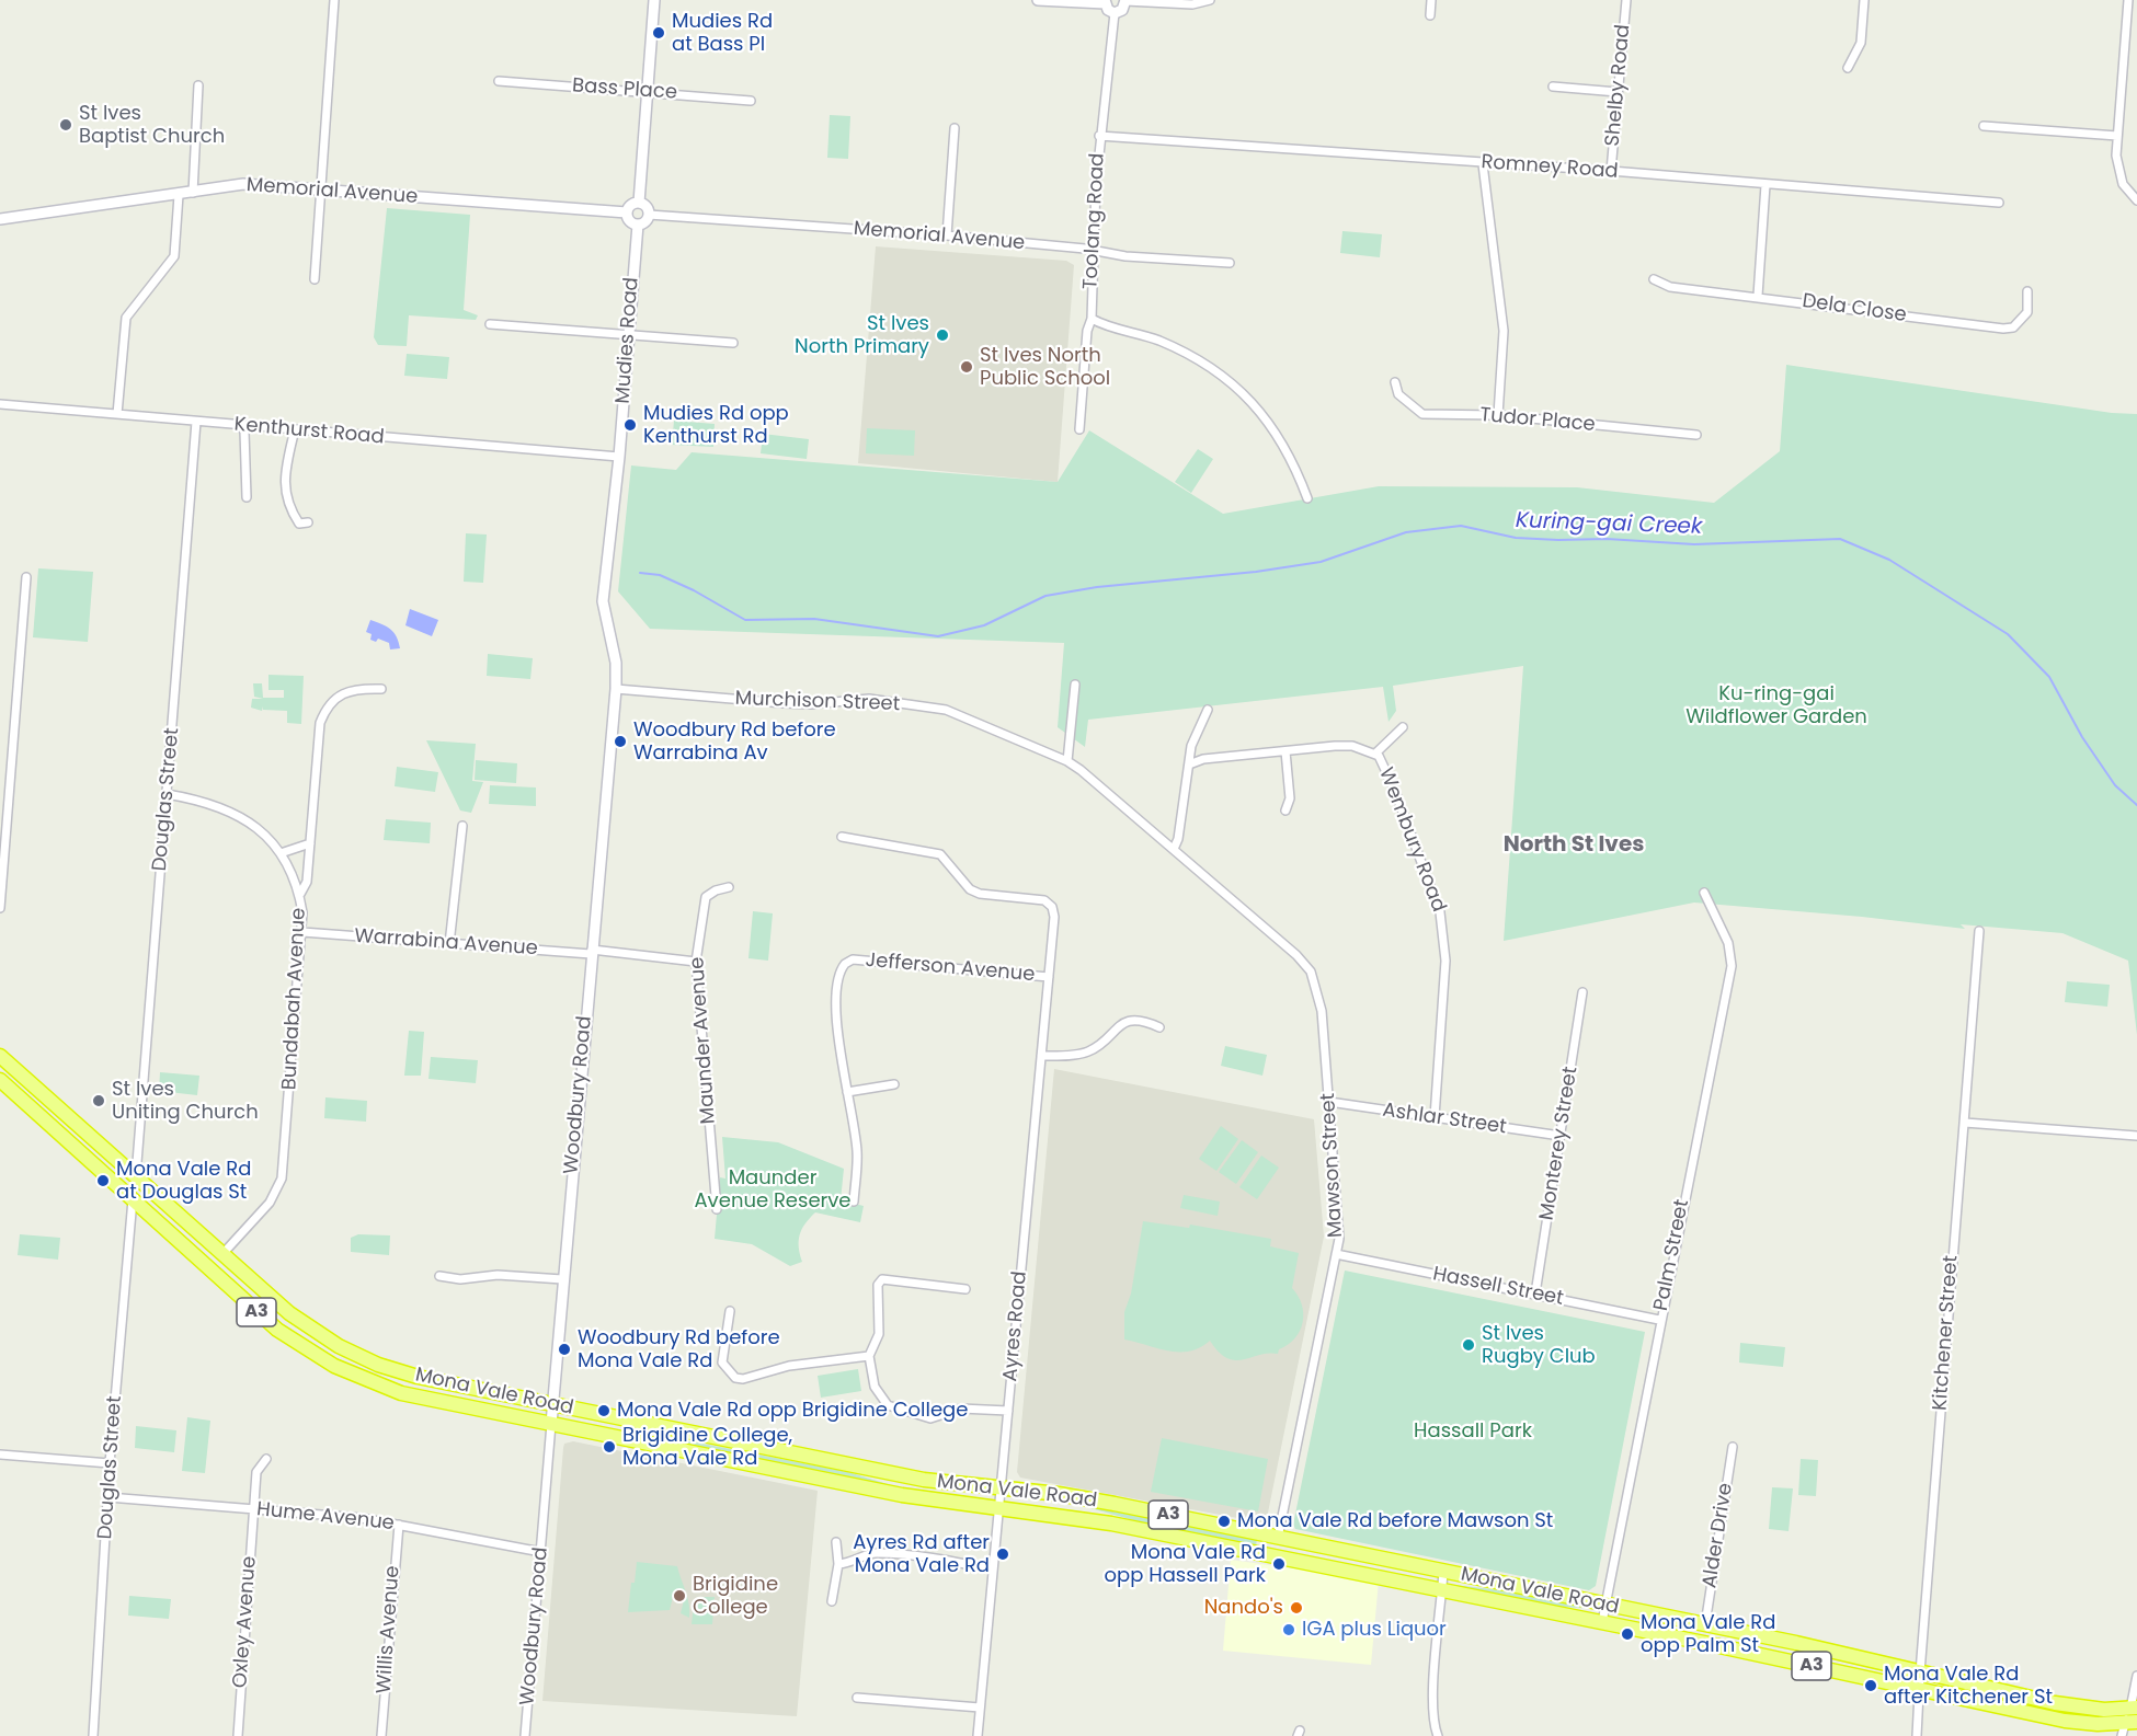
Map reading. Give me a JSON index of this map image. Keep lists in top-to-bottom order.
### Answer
{
  "streets": {
    "highway": ["A3", "Mona Vale Road"],
    "street": [
      "Shelby Road",
      "Bass Place",
      "Romney Road",
      "Memorial Avenue",
      "Toolang Road",
      "Dela Close",
      "Mudies Road",
      "Tudor Place",
      "Kenthurst Road",
      "Murchison Street",
      "Douglas Street",
      "Wembury Road",
      "Warrabina Avenue",
      "Jefferson Avenue",
      "Bundabah Avenue",
      "Maunder Avenue",
      "Woodbury Road",
      "Ashlar Street",
      "Monterey Street",
      "Mawson Street",
      "Palm Street",
      "Hassell Street",
      "Ayres Road",
      "Kitchener Street",
      "Hume Avenue",
      "Alder Drive",
      "Oxley Avenue",
      "Willis Avenue"
    ]
  },
  "crossings": [
    ["Shelby Road", "Romney Road"],
    ["Romney Road", "Toolang Road"],
    ["Memorial Avenue", "Toolang Road"],
    ["Memorial Avenue", "Mudies Road"],
    ["Mudies Road", "Kenthurst Road"],
    ["Mudies Road", "Woodbury Road"],
    ["Kenthurst Road", "Douglas Street"],
    ["Kenthurst Road", "Woodbury Road"],
    ["Murchison Street", "Woodbury Road"],
    ["Murchison Street", "Mawson Street"],
    ["Douglas Street", "Mona Vale Road"],
    ["Douglas Street", "Hume Avenue"],
    ["Wembury Road", "Ashlar Street"],
    ["Warrabina Avenue", "Bundabah Avenue"],
    ["Warrabina Avenue", "Maunder Avenue"],
    ["Warrabina Avenue", "Woodbury Road"],
    ["Jefferson Avenue", "Ayres Road"],
    ["Bundabah Avenue", "Mona Vale Road"],
    ["Woodbury Road", "Mona Vale Road"],
    ["Woodbury Road", "Hume Avenue"],
    ["Ashlar Street", "Monterey Street"],
    ["Ashlar Street", "Mawson Street"],
    ["Monterey Street", "Hassell Street"],
    ["Mawson Street", "Hassell Street"],
    ["Mawson Street", "Mona Vale Road"],
    ["Palm Street", "Hassell Street"],
    ["Palm Street", "Mona Vale Road"],
    ["Ayres Road", "Mona Vale Road"],
    ["Kitchener Street", "Mona Vale Road"],
    ["Mona Vale Road", "Alder Drive"],
    ["Hume Avenue", "Oxley Avenue"],
    ["Hume Avenue", "Willis Avenue"]
  ],
  "districts": ["North St Ives"],
  "water": ["Kuring-gai Creek"],
  "parks": ["Ku-ring-gai Wildflower Garden", "Maunder Avenue Reserve", "Hassall Park"],
  "places": [
    "Mudies Rd at Bass Pl",
    "St Ives Baptist Church",
    "St Ives North Primary",
    "St Ives North Public School",
    "Mudies Rd opp Kenthurst Rd",
    "Woodbury Rd before Warrabina Av",
    "St Ives Uniting Church",
    "Mona Vale Rd at Douglas St",
    "St Ives Rugby Club",
    "Woodbury Rd before Mona Vale Rd",
    "Mona Vale Rd opp Brigidine College",
    "Brigidine College, Mona Vale Rd",
    "Mona Vale Rd before Mawson St",
    "Ayres Rd after Mona Vale Rd",
    "Mona Vale Rd opp Hassell Park",
    "Brigidine College",
    "Nando's",
    "IGA plus Liquor",
    "Mona Vale Rd opp Palm St",
    "Mona Vale Rd after Kitchener St"
  ]
}
